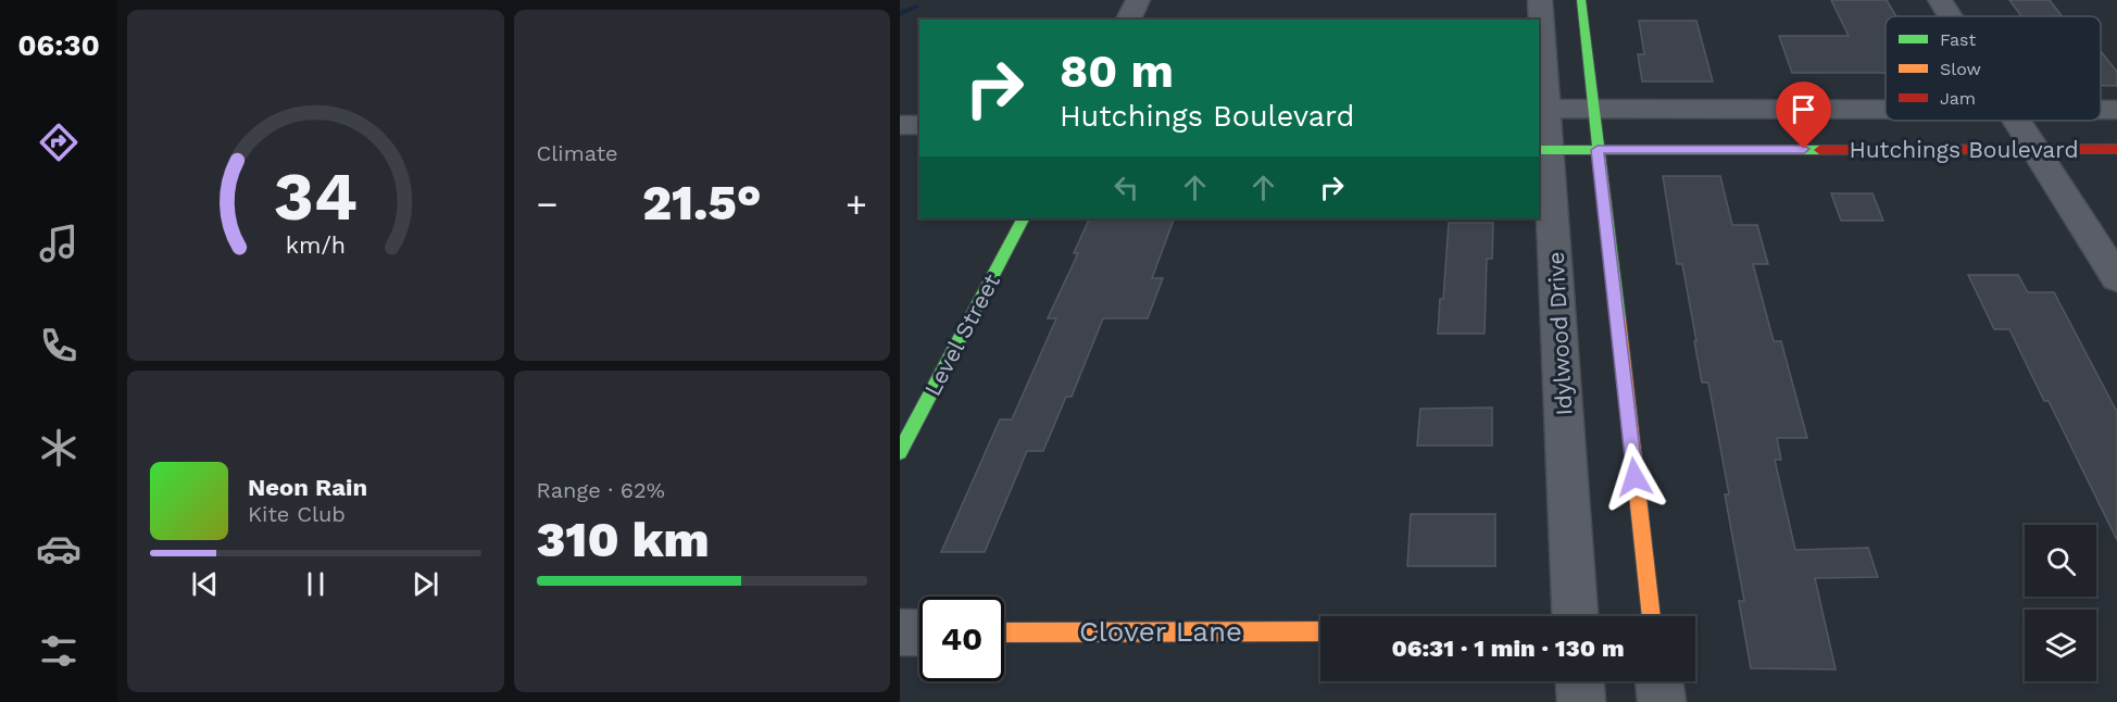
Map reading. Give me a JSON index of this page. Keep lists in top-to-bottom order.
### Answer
{
  "streets": {
    "street": [
      "Hutchings Boulevard",
      "Idylwood Drive",
      "Level Street",
      "Clover Lane"
    ]
  },
  "crossings": [
    ["Hutchings Boulevard", "Idylwood Drive"]
  ],
  "legend": ["Fast", "Slow", "Jam"],
  "page": {
    "tabs": "06:30",
    "tile": [
      "Climate",
      ["Range · 62%", "310 km"]
    ],
    "turn": ["80 m", "Hutchings Boulevard"],
    "heat": ["−", "21.5°", "+"],
    "song": ["Neon Rain", "Kite Club"],
    "limit": "40",
    "trip": "06:31 · 1 min · 130 m",
    "gauge": ["34", "km/h"]
  }
}
